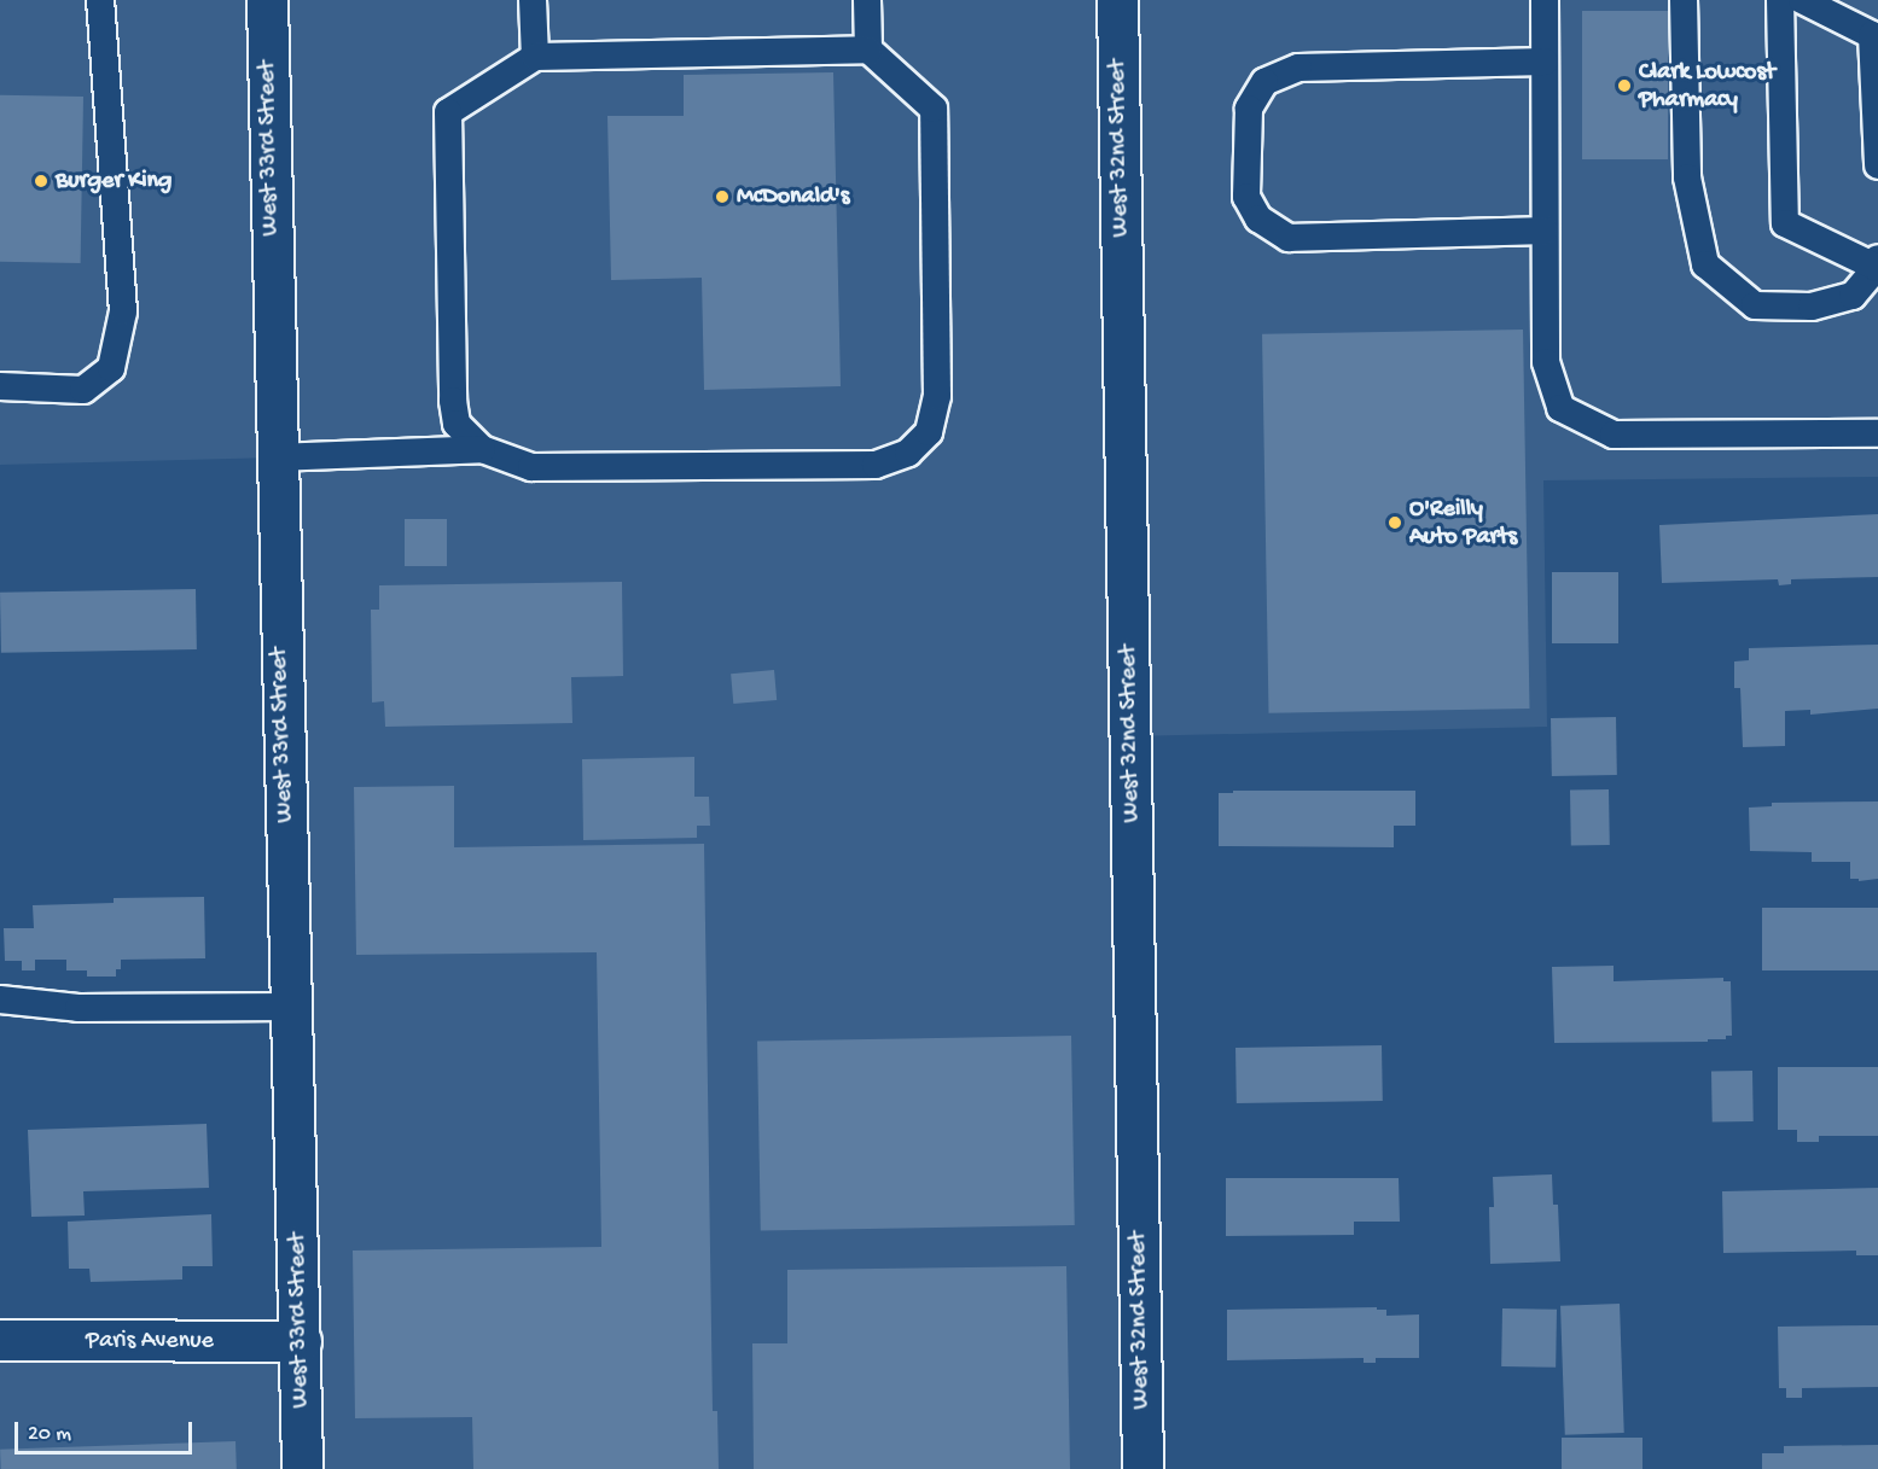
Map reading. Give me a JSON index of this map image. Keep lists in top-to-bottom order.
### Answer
{
  "streets": {
    "street": ["West 33rd Street", "West 32nd Street", "Paris Avenue"]
  },
  "crossings": [
    ["West 33rd Street", "Paris Avenue"]
  ],
  "places": [
    "Clark Lowcost Pharmacy",
    "Burger King",
    "McDonald's",
    "O'Reilly Auto Parts"
  ],
  "scale_bar": "20 m"
}
